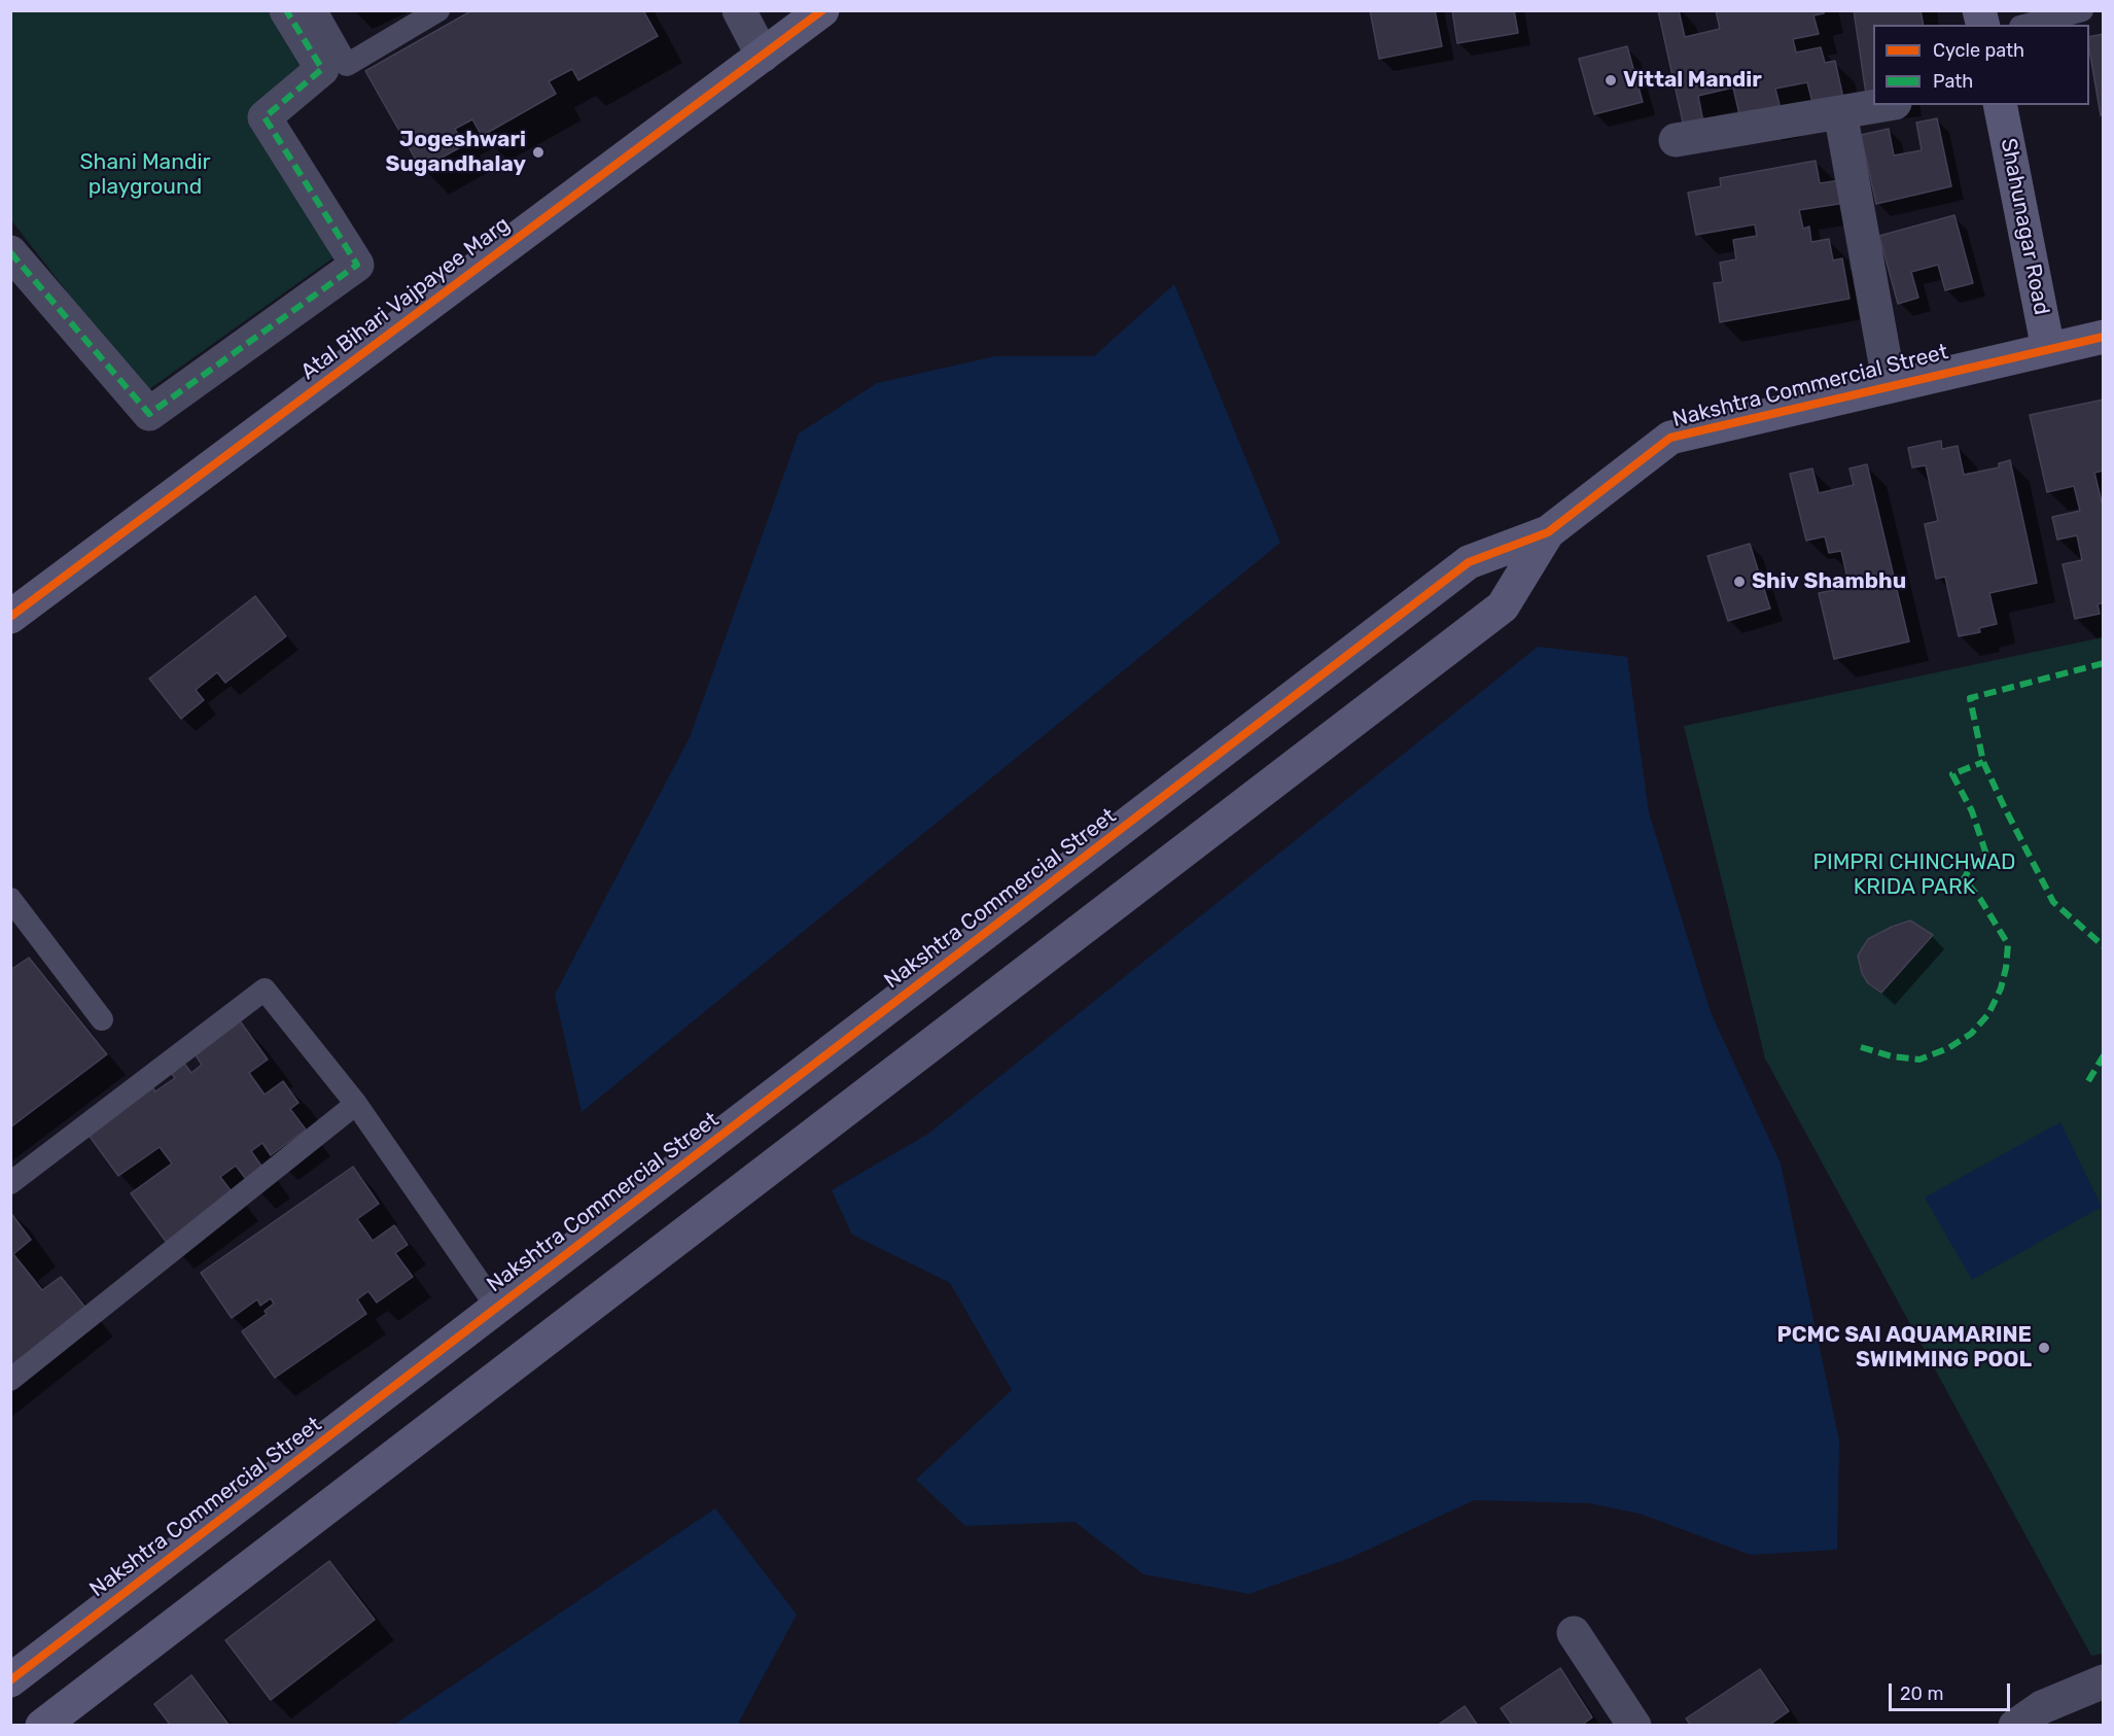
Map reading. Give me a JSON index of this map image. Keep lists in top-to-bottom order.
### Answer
{
  "streets": {
    "street": ["Shahunagar Road", "Atal Bihari Vajpayee Marg", "Nakshtra Commercial Street"]
  },
  "crossings": [
    ["Shahunagar Road", "Nakshtra Commercial Street"]
  ],
  "parks": ["Shani Mandir playground", "PIMPRI CHINCHWAD KRIDA PARK"],
  "places": [
    "Vittal Mandir",
    "Jogeshwari Sugandhalay",
    "Shiv Shambhu",
    "PCMC SAI AQUAMARINE SWIMMING POOL"
  ],
  "legend": ["Cycle path", "Path"],
  "scale_bar": "20 m"
}
